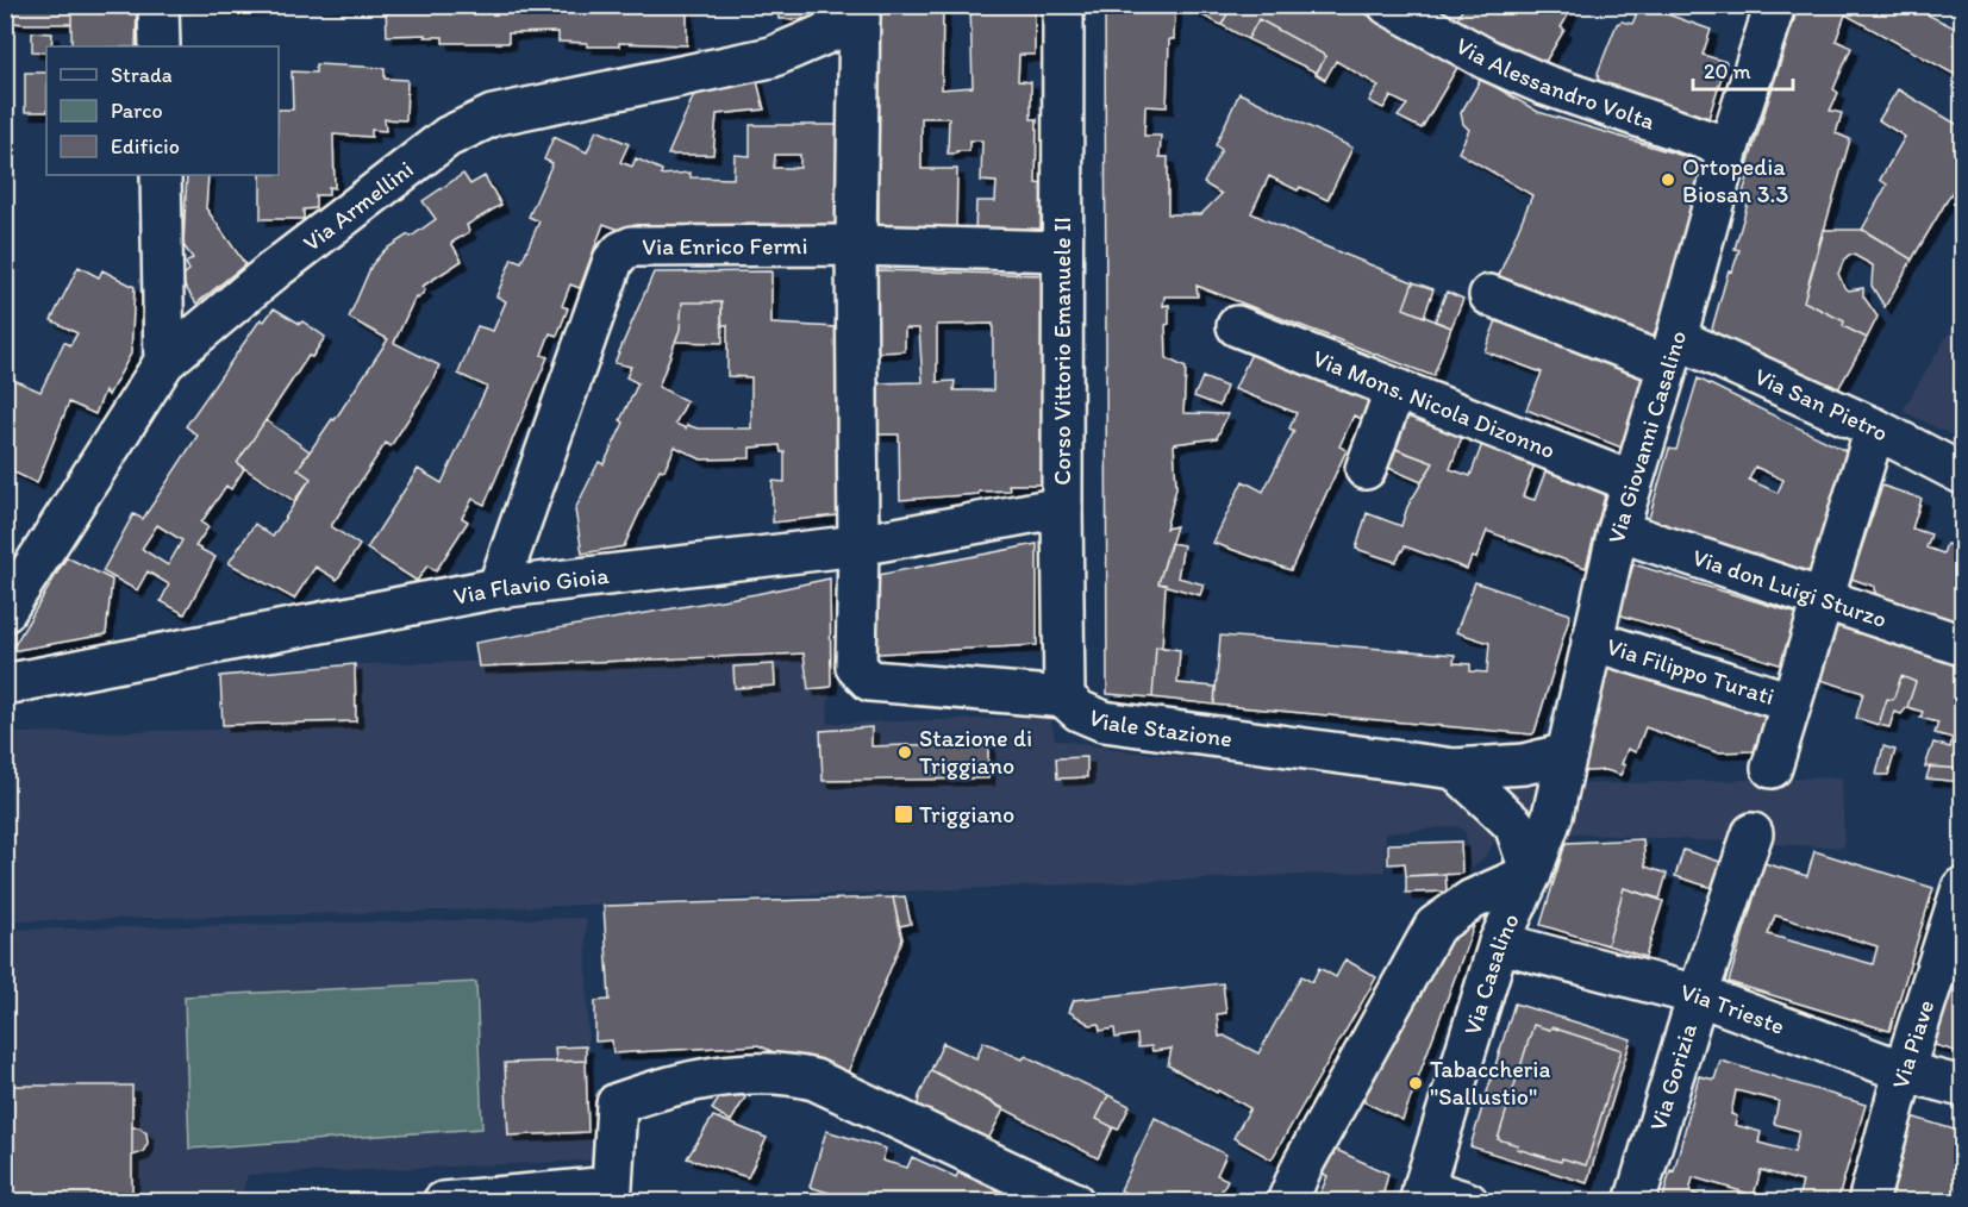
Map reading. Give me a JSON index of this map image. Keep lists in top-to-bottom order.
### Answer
{
  "streets": {
    "street": [
      "Via Alessandro Volta",
      "Via Armellini",
      "Via Enrico Fermi",
      "Corso Vittorio Emanuele II",
      "Via Mons. Nicola Dizonno",
      "Via San Pietro",
      "Via Giovanni Casalino",
      "Via Flavio Gioia",
      "Via don Luigi Sturzo",
      "Via Filippo Turati",
      "Viale Stazione",
      "Via Casalino",
      "Via Trieste",
      "Via Piave",
      "Via Gorizia"
    ]
  },
  "crossings": [
    ["Via Alessandro Volta", "Via Giovanni Casalino"],
    ["Via Enrico Fermi", "Corso Vittorio Emanuele II"],
    ["Via Enrico Fermi", "Via Flavio Gioia"],
    ["Corso Vittorio Emanuele II", "Via Flavio Gioia"],
    ["Corso Vittorio Emanuele II", "Viale Stazione"],
    ["Via Mons. Nicola Dizonno", "Via Giovanni Casalino"],
    ["Via San Pietro", "Via Giovanni Casalino"],
    ["Via Giovanni Casalino", "Via don Luigi Sturzo"],
    ["Via Giovanni Casalino", "Via Filippo Turati"],
    ["Via Giovanni Casalino", "Viale Stazione"],
    ["Via Giovanni Casalino", "Via Casalino"],
    ["Via Flavio Gioia", "Viale Stazione"],
    ["Via Casalino", "Via Trieste"],
    ["Via Trieste", "Via Piave"],
    ["Via Trieste", "Via Gorizia"]
  ],
  "places": {
    "other": ["Ortopedia Biosan 3.3", "Stazione di Triggiano", "Tabaccheria \"Sallustio\""],
    "transit": ["Triggiano"]
  },
  "legend": ["Strada", "Parco", "Edificio"],
  "scale_bar": "20 m"
}
